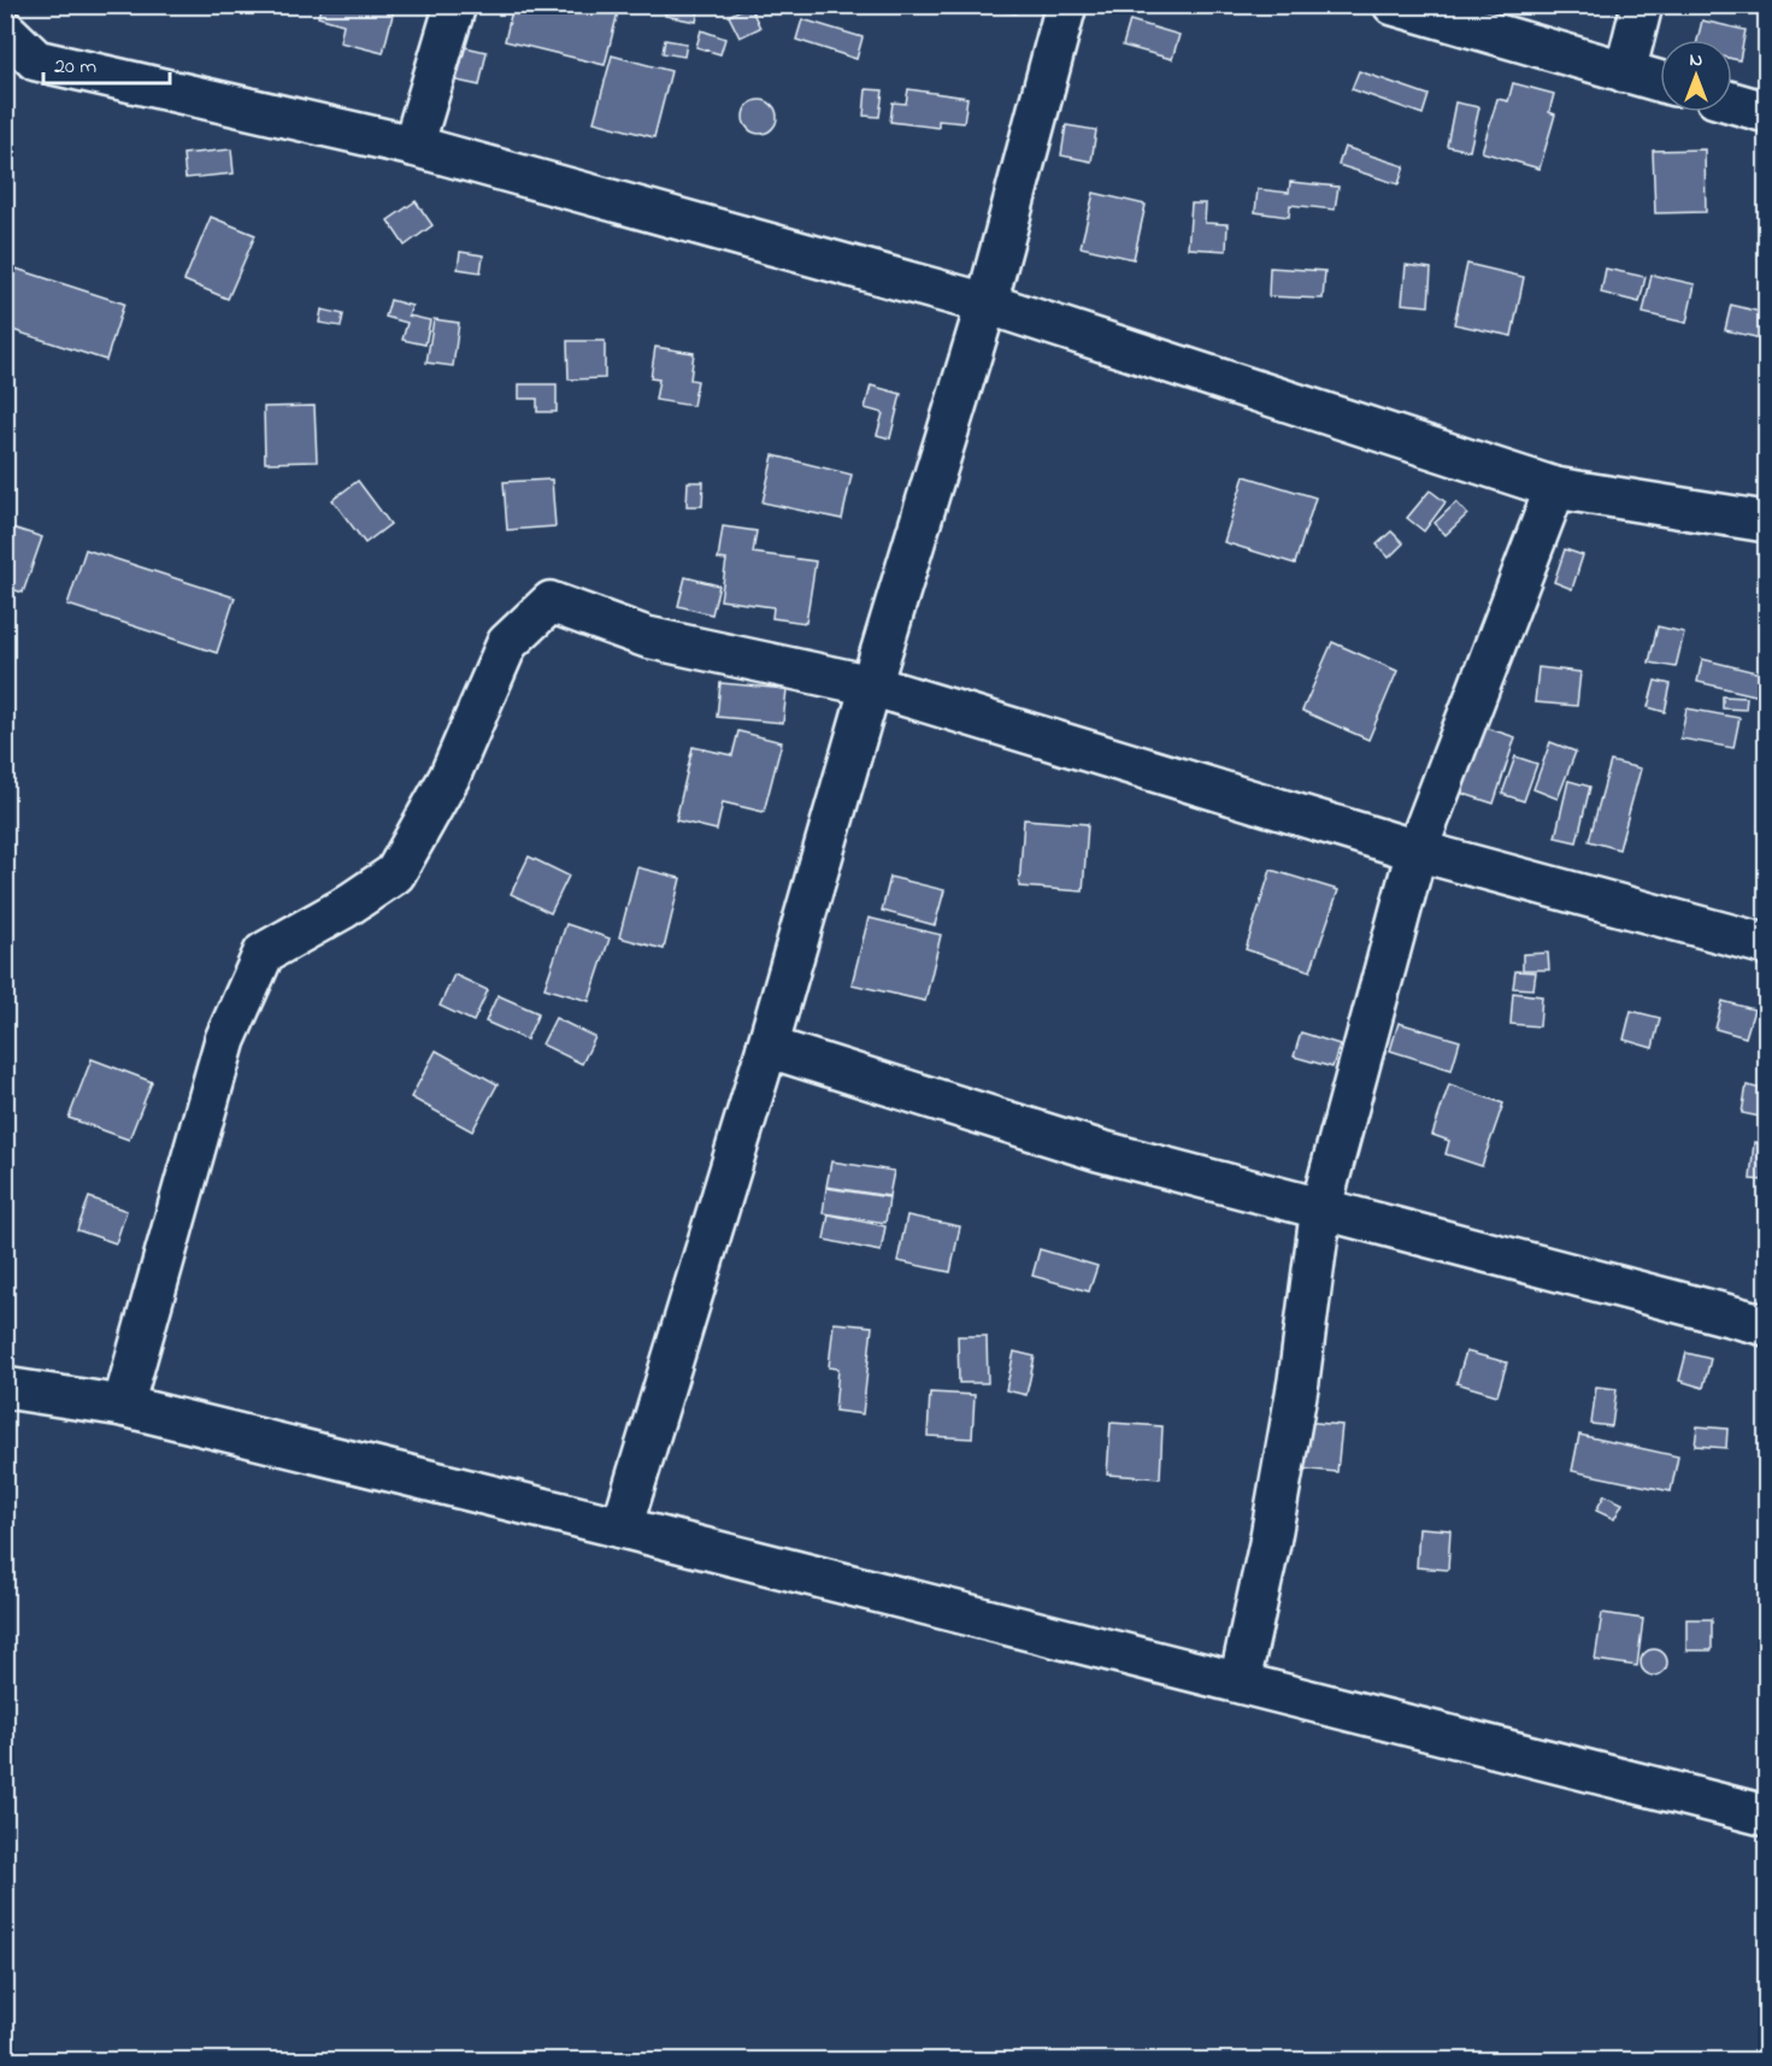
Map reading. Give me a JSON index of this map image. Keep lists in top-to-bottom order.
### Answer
{
  "scale_bar": "20 m",
  "north": "top"
}
